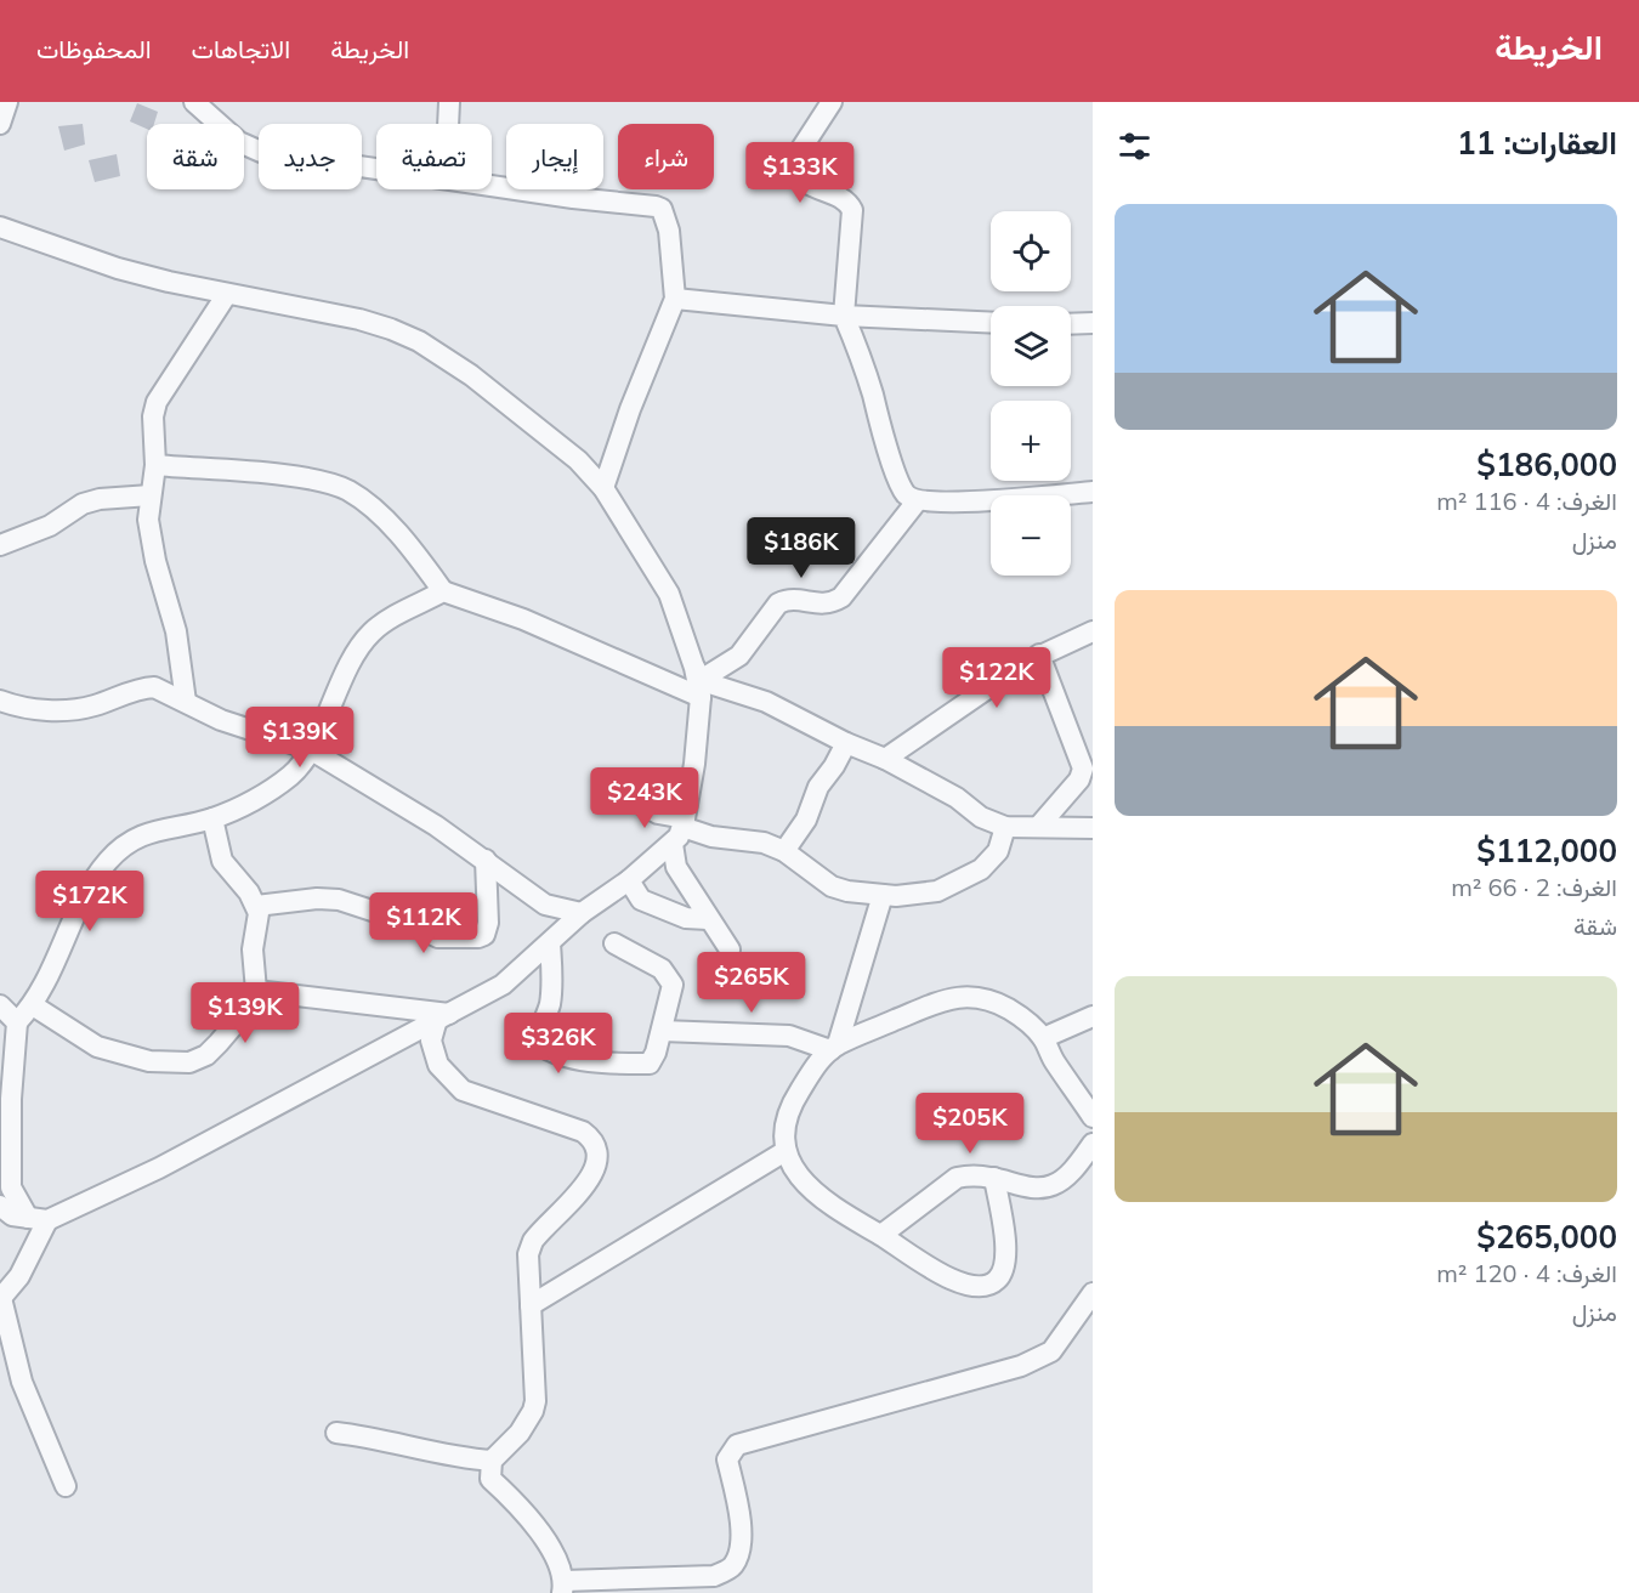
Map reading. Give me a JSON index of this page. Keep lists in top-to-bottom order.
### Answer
{
  "page": {
    "header": "الخريطة",
    "nav": ["الخريطة", "الاتجاهات", "المحفوظات"],
    "heading": "العقارات: 11",
    "chip": [
      "شراء",
      "إيجار",
      "تصفية",
      "جديد",
      "شقة"
    ],
    "price": [
      "$133K",
      "$186K",
      "$122K",
      "$139K",
      "$243K",
      "$172K",
      "$112K",
      "$265K",
      "$139K",
      "$326K",
      "$205K"
    ],
    "list": [
      {
        "name": "$186,000",
        "note": "الغرف: 4 · 116 m² · منزل"
      },
      {
        "name": "$112,000",
        "note": "الغرف: 2 · 66 m² · شقة"
      },
      {
        "name": "$265,000",
        "note": "الغرف: 4 · 120 m² · منزل"
      }
    ],
    "map_buttons": ["+", "−"]
  }
}
